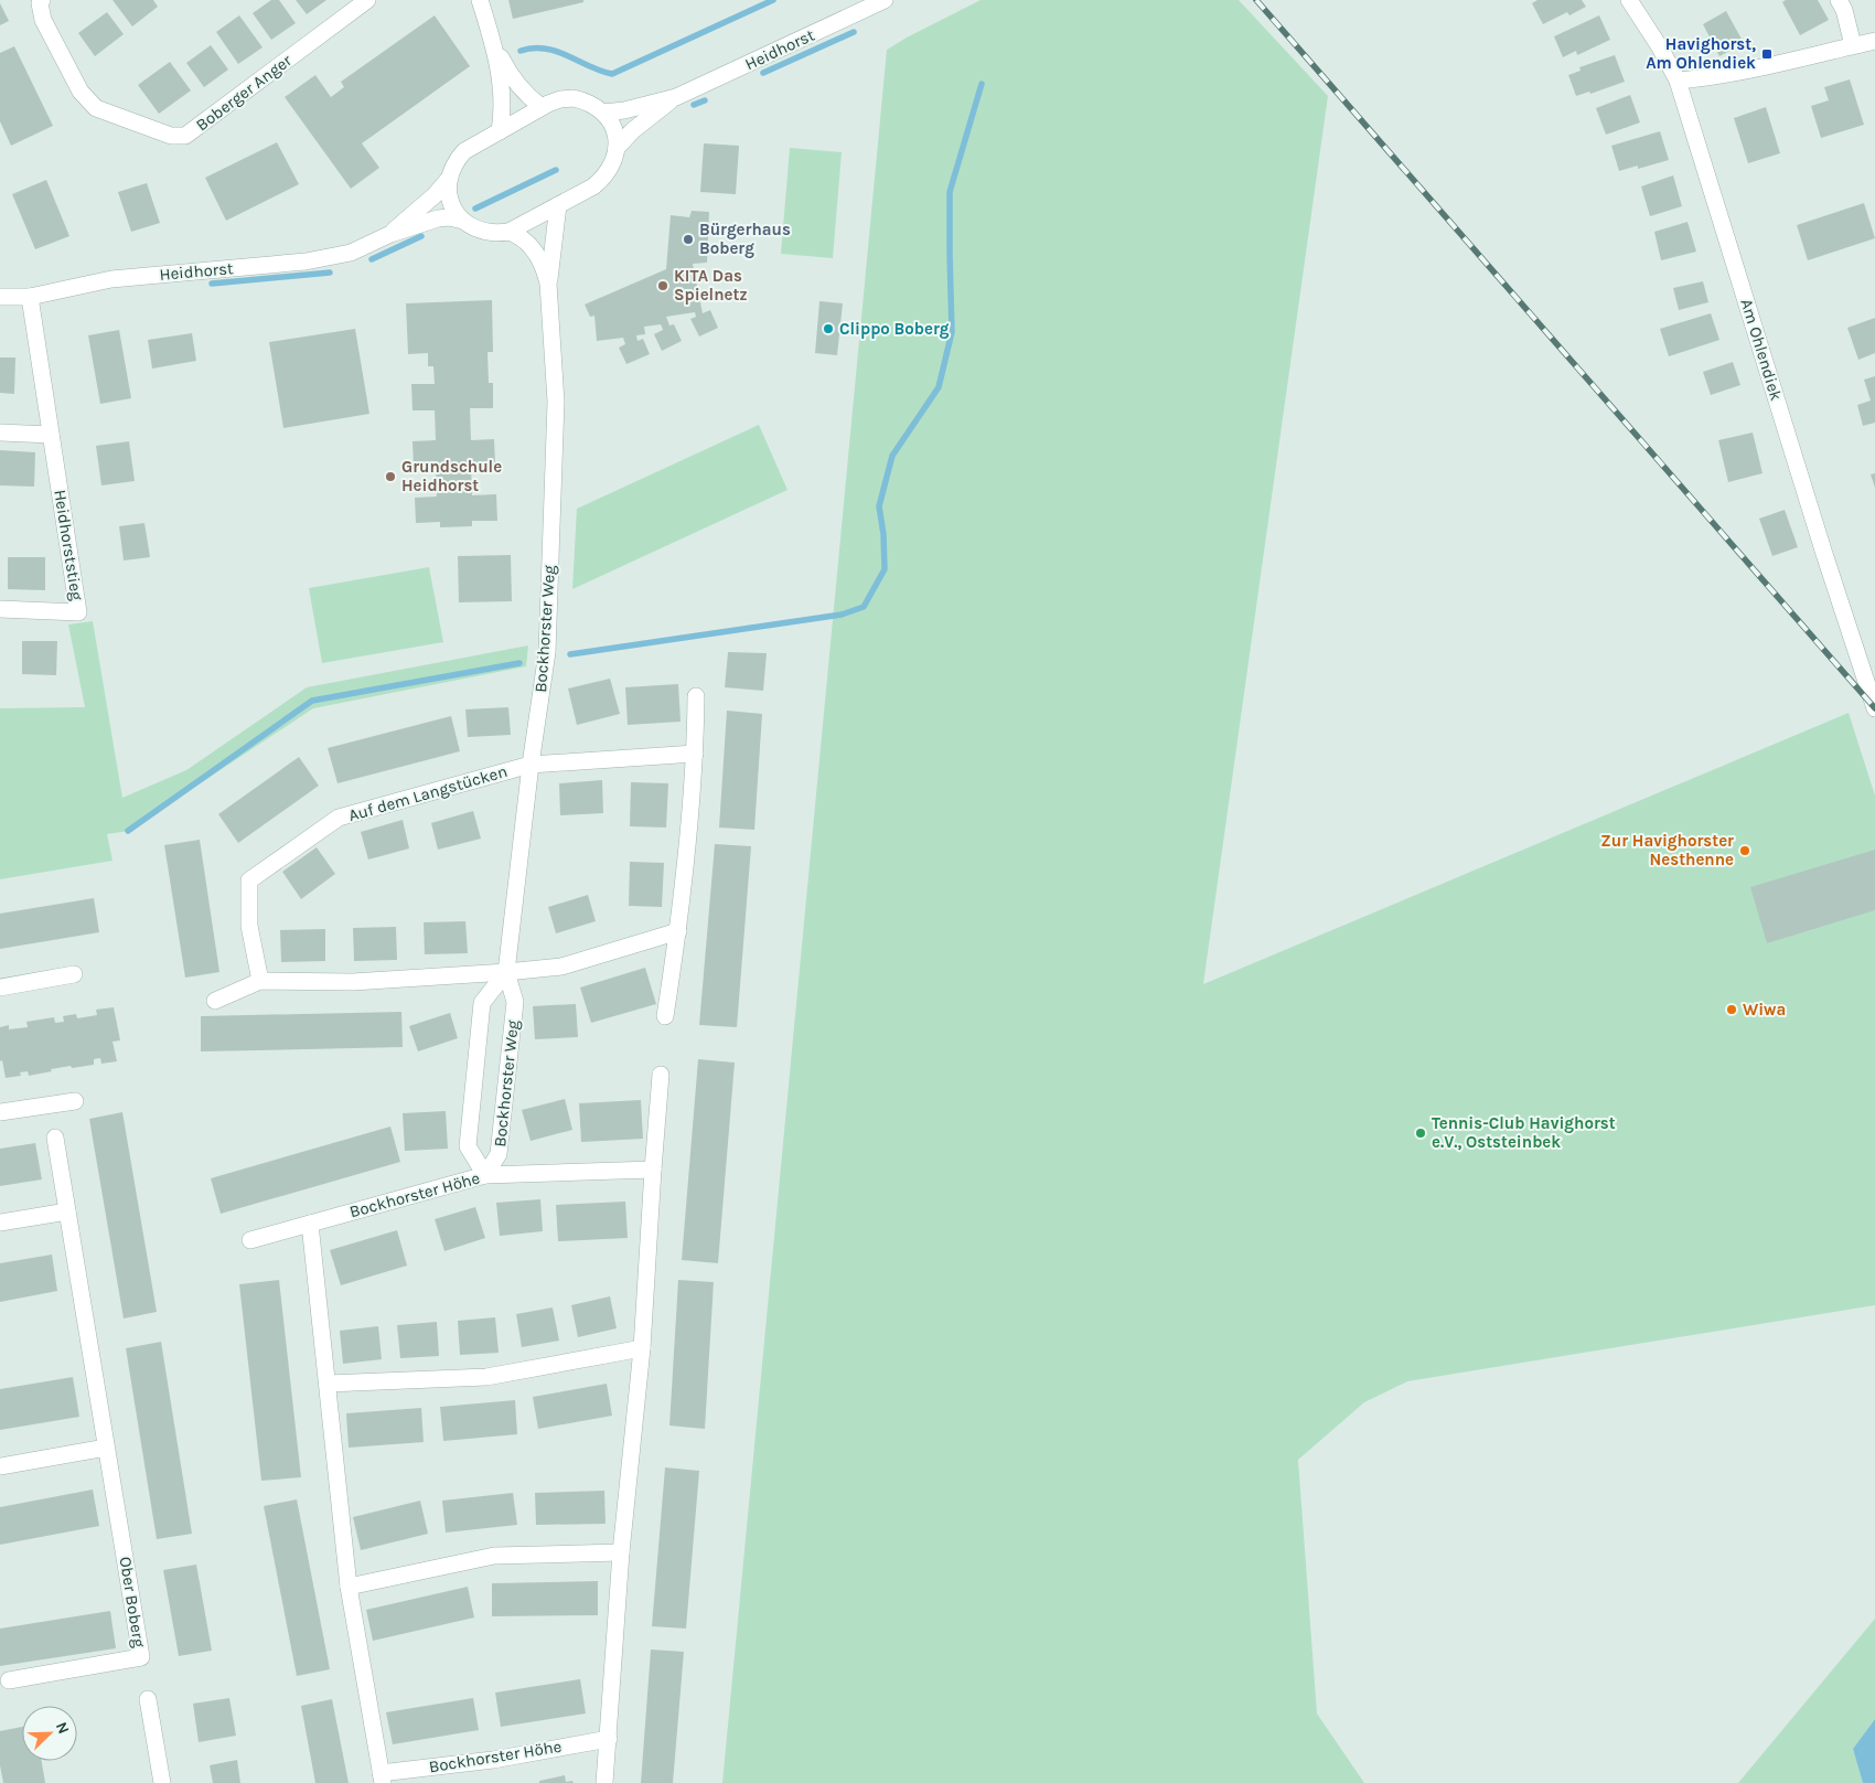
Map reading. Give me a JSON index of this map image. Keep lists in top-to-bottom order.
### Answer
{
  "streets": {
    "street": [
      "Heidhorst",
      "Boberger Anger",
      "Am Ohlendiek",
      "Heidhorststieg",
      "Bockhorster Weg",
      "Auf dem Langstücken",
      "Bockhorster Höhe",
      "Ober Boberg"
    ]
  },
  "crossings": [
    ["Heidhorst", "Heidhorststieg"],
    ["Heidhorst", "Bockhorster Weg"],
    ["Bockhorster Weg", "Auf dem Langstücken"],
    ["Bockhorster Weg", "Bockhorster Höhe"]
  ],
  "places": {
    "transit": ["Havighorst, Am Ohlendiek"],
    "other": [
      "Bürgerhaus Boberg",
      "KITA Das Spielnetz",
      "Clippo Boberg",
      "Grundschule Heidhorst",
      "Zur Havighorster Nesthenne",
      "Wiwa",
      "Tennis-Club Havighorst e.V., Oststeinbek"
    ]
  },
  "north": "top right"
}
